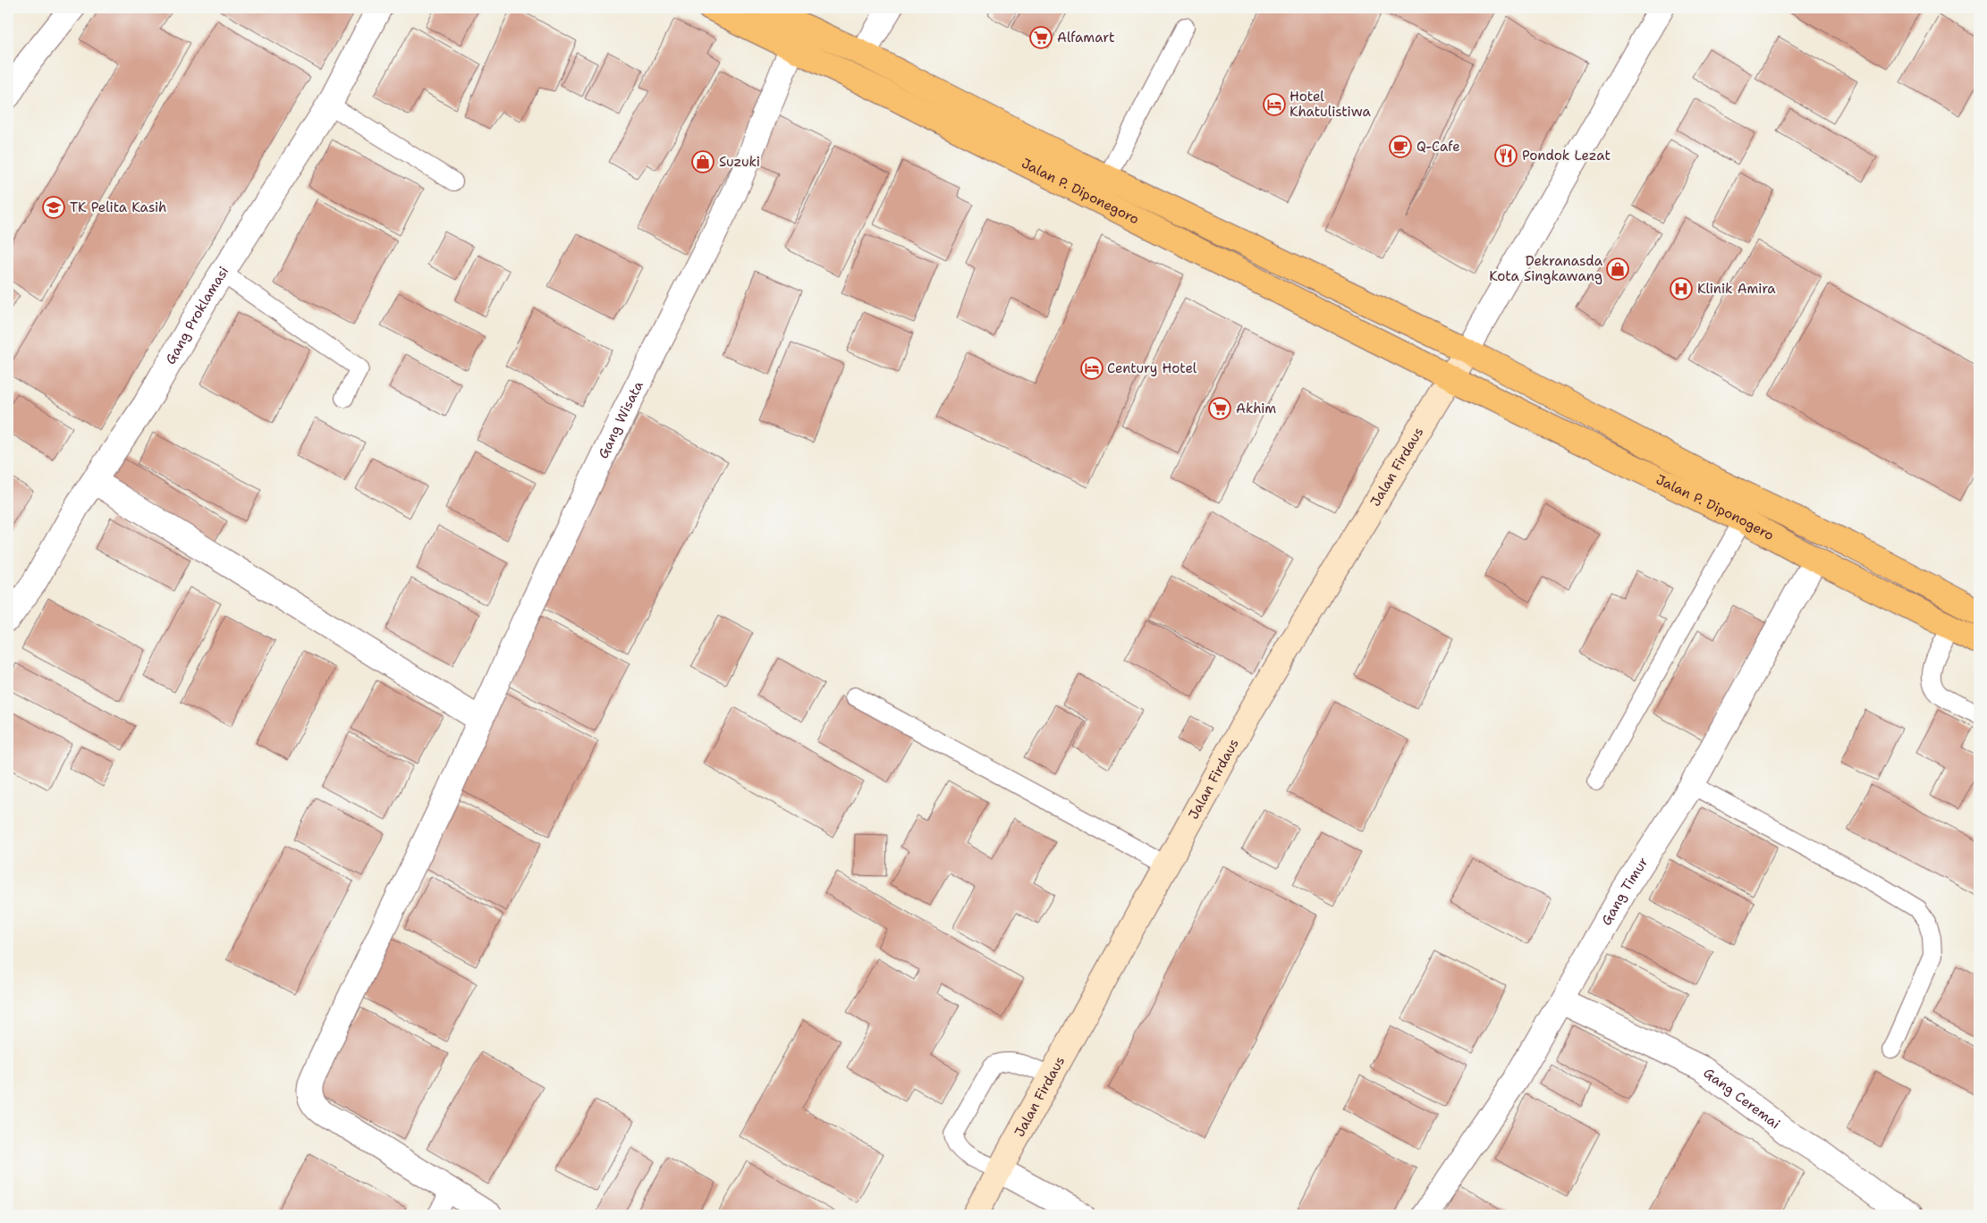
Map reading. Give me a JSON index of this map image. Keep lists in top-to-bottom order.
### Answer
{
  "streets": {
    "main road": ["Jalan P. Diponegoro", "Jalan P. Diponogero"],
    "street": [
      "Gang Proklamasi",
      "Gang Wisata",
      "Jalan Firdaus",
      "Gang Timur",
      "Gang Ceremai"
    ]
  },
  "crossings": [
    ["Jalan P. Diponegoro", "Gang Wisata"],
    ["Jalan P. Diponegoro", "Jalan Firdaus"],
    ["Jalan P. Diponegoro", "Jalan P. Diponogero"],
    ["Jalan Firdaus", "Jalan P. Diponogero"],
    ["Jalan P. Diponogero", "Gang Timur"],
    ["Gang Timur", "Gang Ceremai"]
  ],
  "places": {
    "supermarket": ["Alfamart", "Akhim"],
    "hotel": ["Hotel Khatulistiwa", "Century Hotel"],
    "cafe": ["Q-Cafe"],
    "restaurant": ["Pondok Lezat"],
    "shop": ["Suzuki", "Dekranasda Kota Singkawang"],
    "school or university": ["TK Pelita Kasih"],
    "hospital": ["Klinik Amira"]
  }
}
